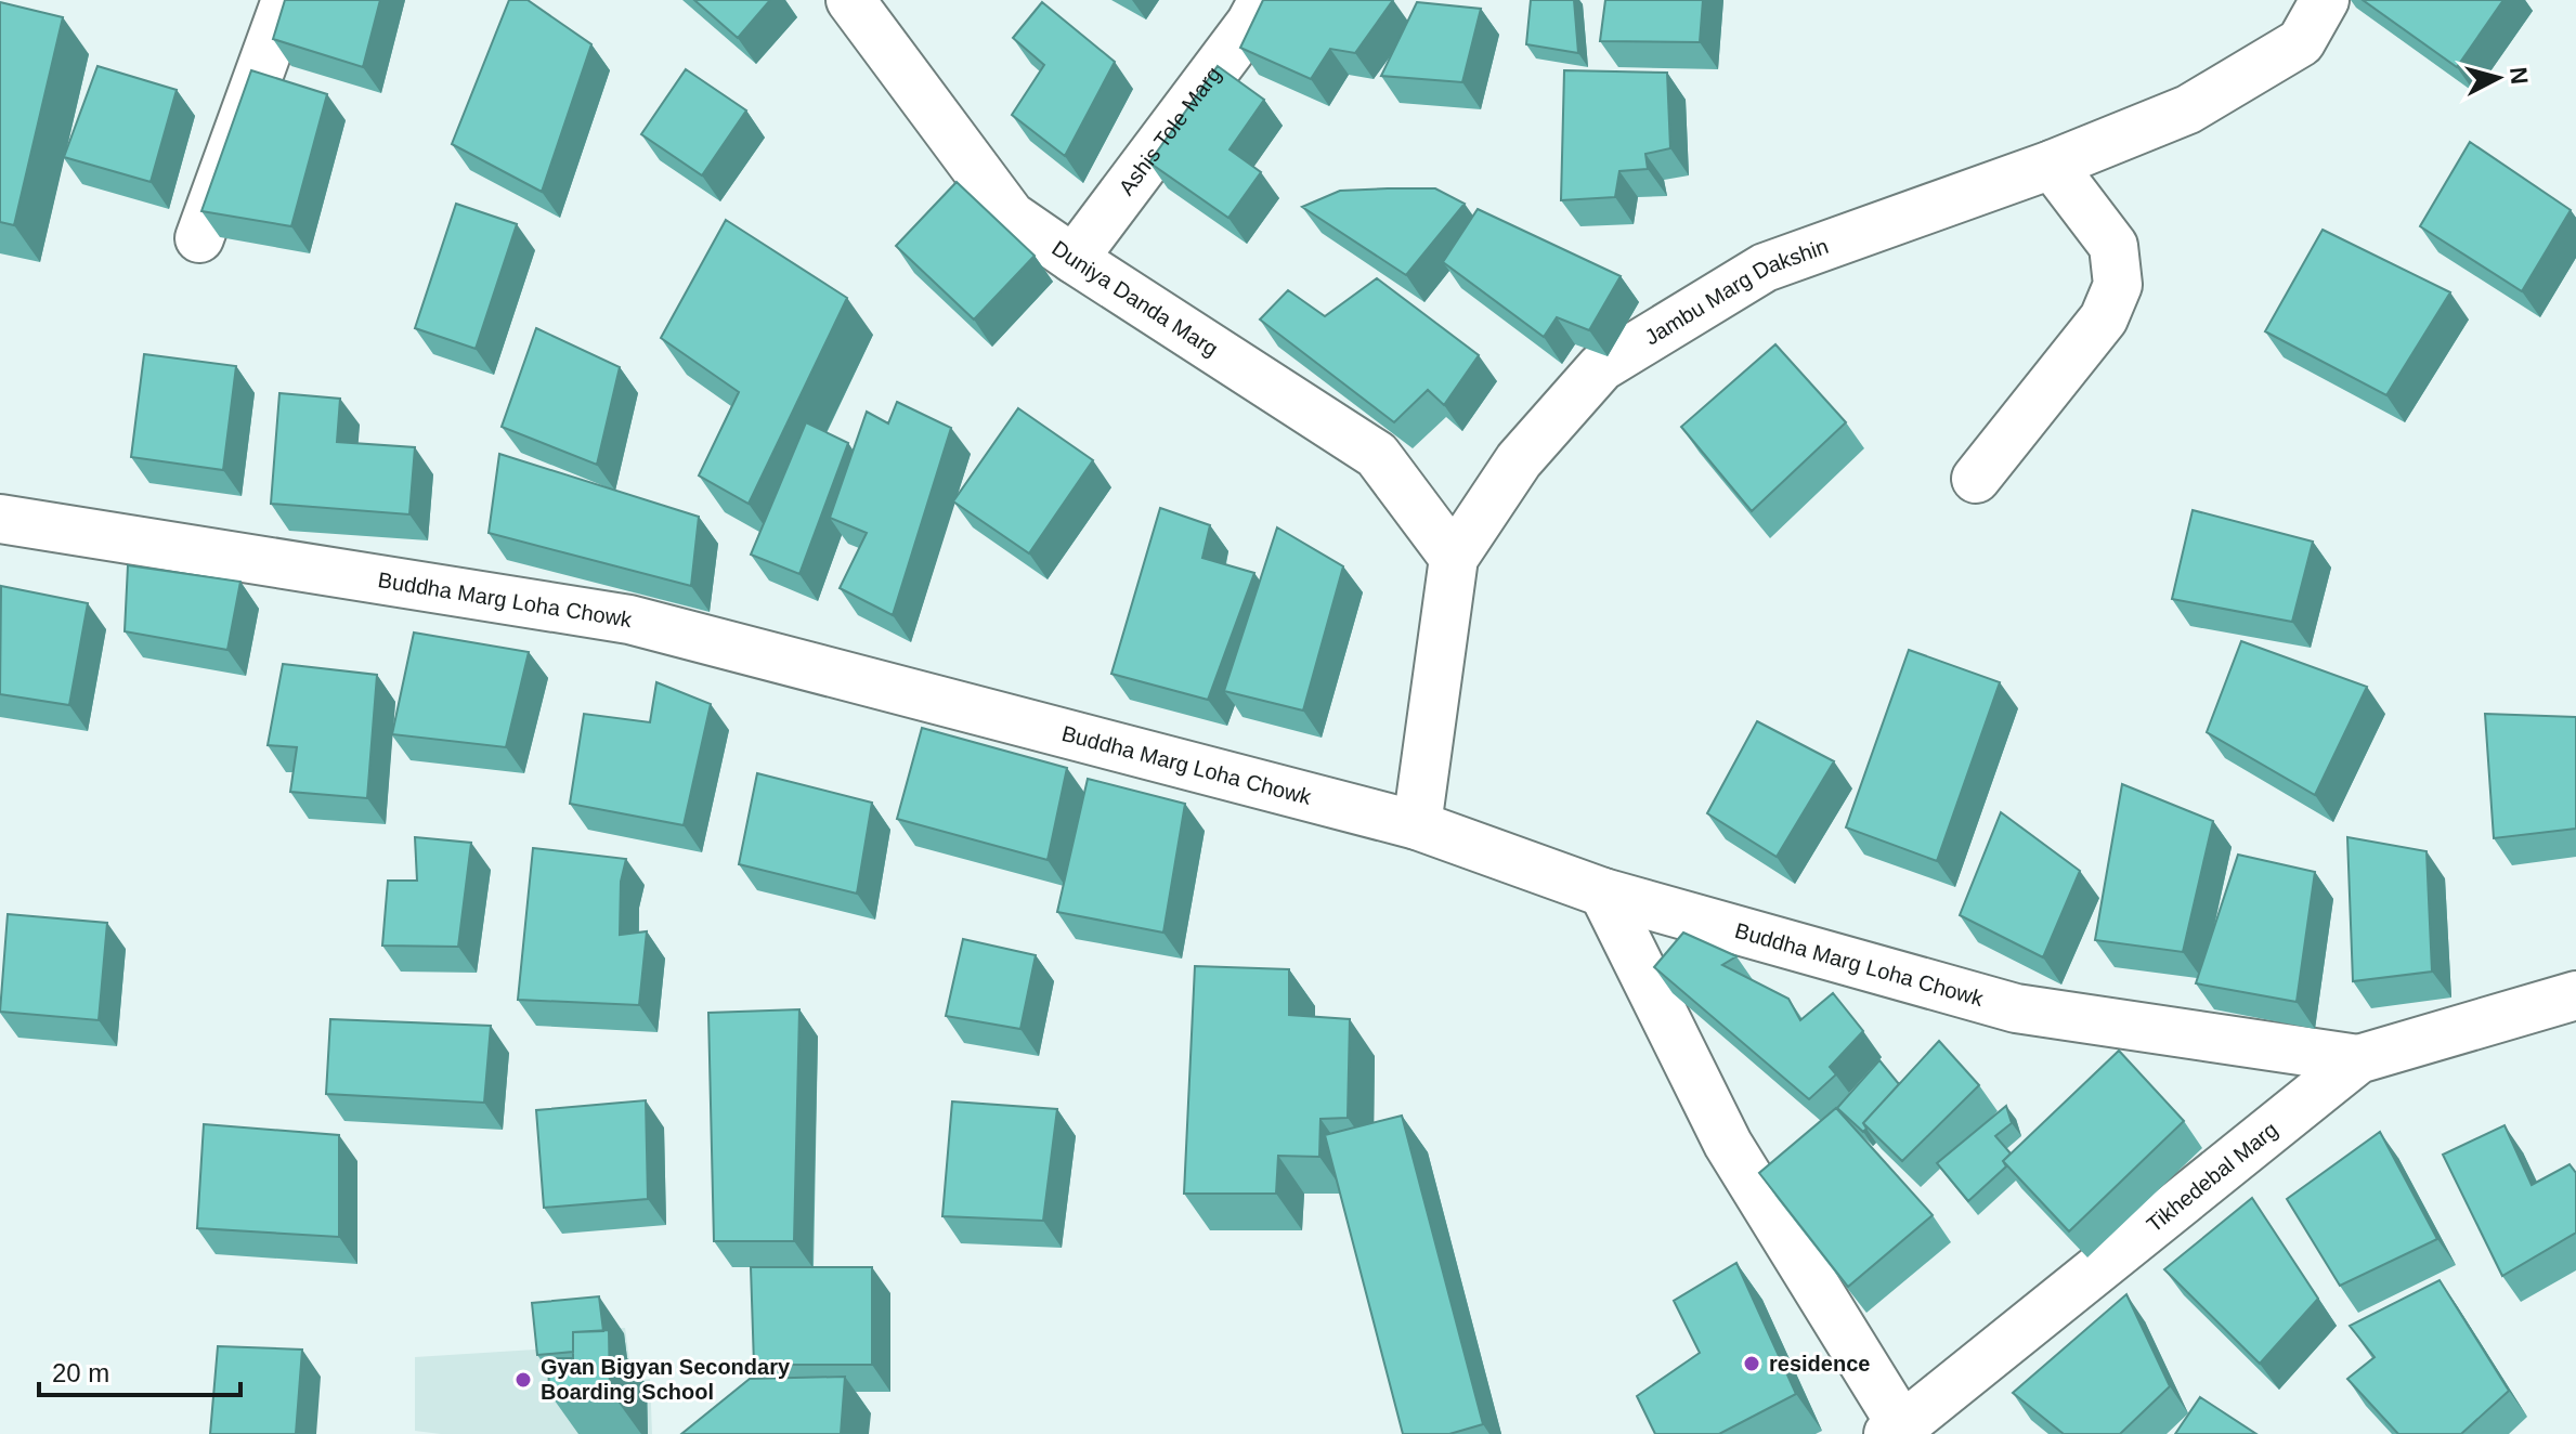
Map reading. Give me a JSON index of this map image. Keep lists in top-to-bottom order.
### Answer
{
  "streets": {
    "street": [
      "Ashis Tole Marg",
      "Jambu Marg Dakshin",
      "Duniya Danda Marg",
      "Buddha Marg Loha Chowk",
      "Tikhedebal Marg"
    ]
  },
  "crossings": [
    ["Ashis Tole Marg", "Duniya Danda Marg"],
    ["Jambu Marg Dakshin", "Duniya Danda Marg"],
    ["Jambu Marg Dakshin", "Buddha Marg Loha Chowk"],
    ["Buddha Marg Loha Chowk", "Tikhedebal Marg"]
  ],
  "places": ["residence", "Gyan Bigyan Secondary Boarding School"],
  "scale_bar": "20 m",
  "north": "right"
}
